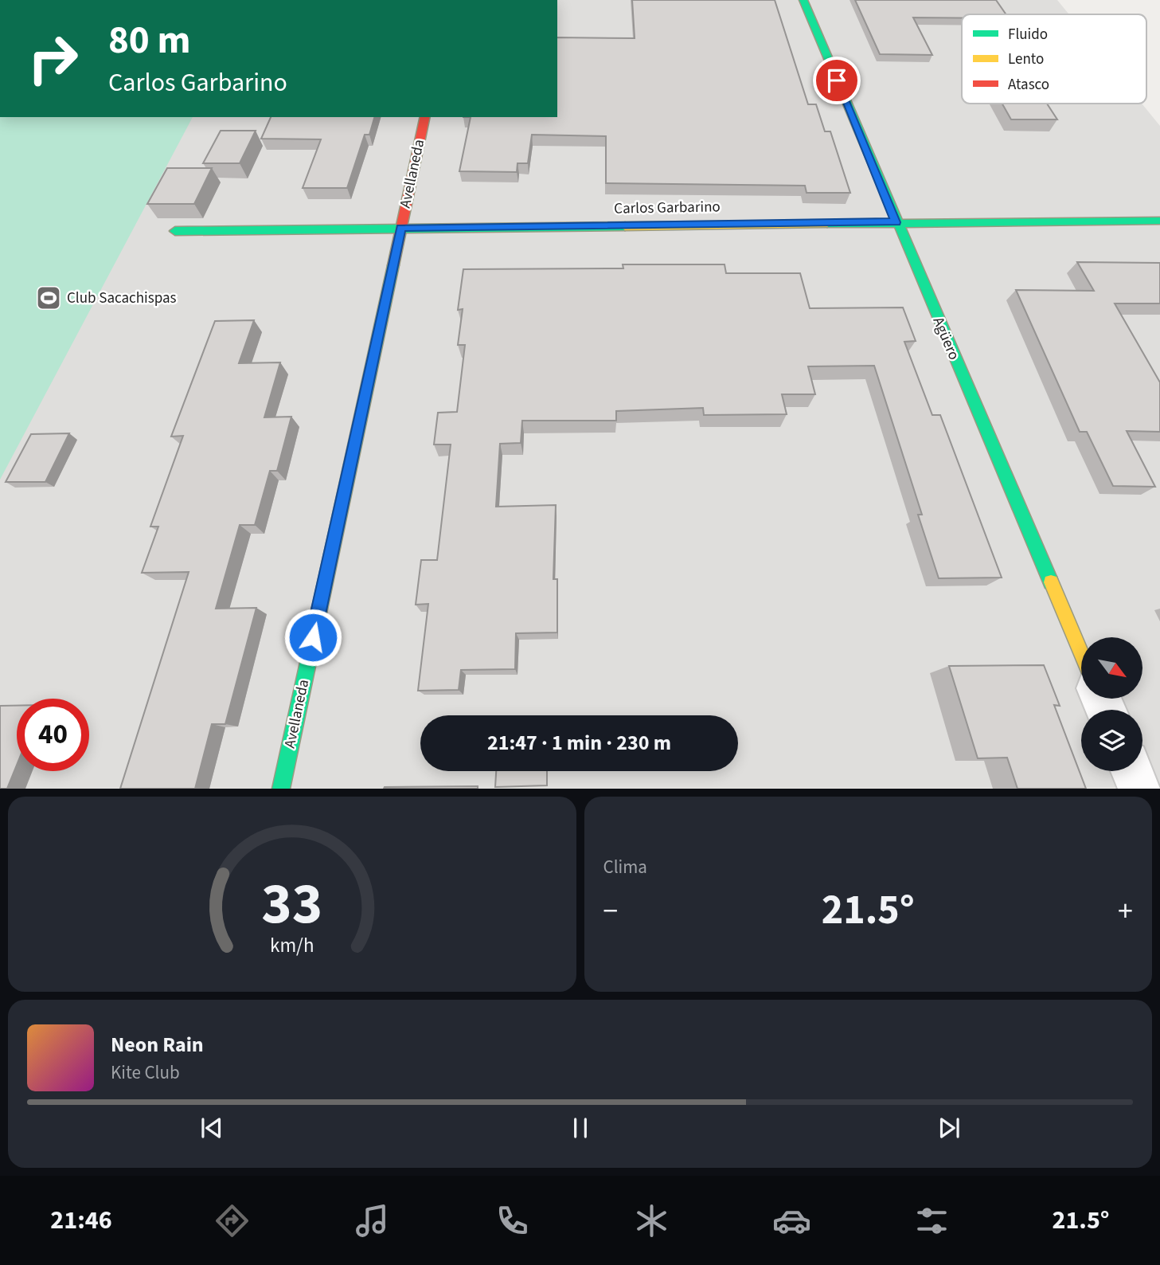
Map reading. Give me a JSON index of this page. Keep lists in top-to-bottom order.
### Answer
{
  "streets": {
    "street": ["Avellaneda", "Carlos Garbarino", "Agüero"]
  },
  "crossings": [
    ["Avellaneda", "Carlos Garbarino"],
    ["Carlos Garbarino", "Agüero"]
  ],
  "places": {
    "sports": ["Club Sacachispas"]
  },
  "legend": ["Fluido", "Lento", "Atasco"],
  "north": "bottom right",
  "page": {
    "turn": ["80 m", "Carlos Garbarino"],
    "limit": "40",
    "trip": "21:47 · 1 min · 230 m",
    "tile": "Clima",
    "heat": ["−", "21.5°", "+"],
    "song": ["Neon Rain", "Kite Club"],
    "tabs": ["21:46", "21.5°"],
    "gauge": ["33", "km/h"]
  }
}
